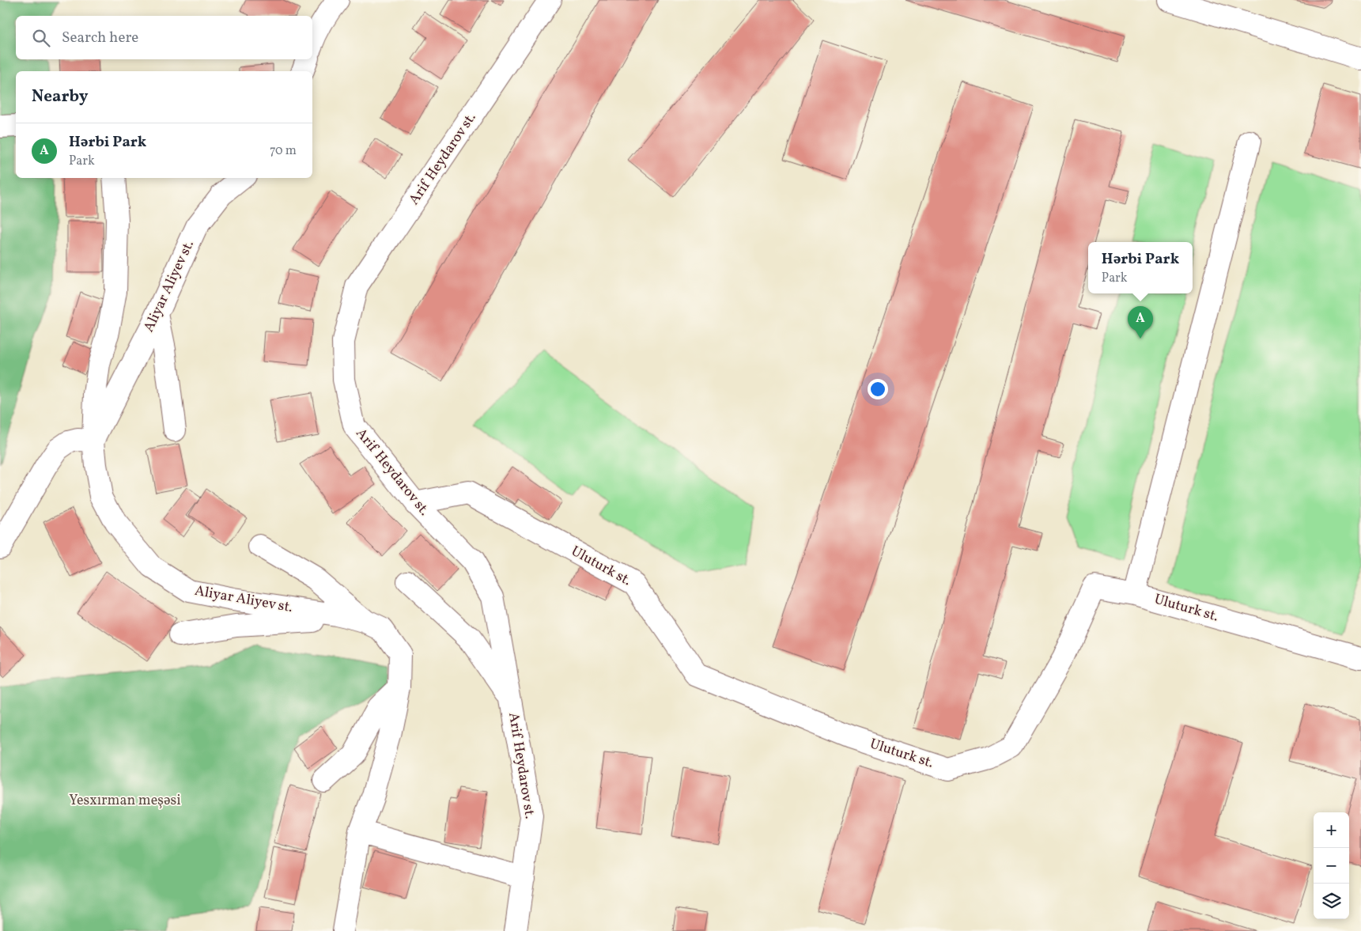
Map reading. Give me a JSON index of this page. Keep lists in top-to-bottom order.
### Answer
{
  "streets": {
    "street": ["Arif Heydarov st.", "Aliyar Aliyev st.", "Uluturk st."]
  },
  "crossings": [
    ["Arif Heydarov st.", "Uluturk st."]
  ],
  "parks": ["Yesxırman meşəsi"],
  "page": {
    "search": "Search here",
    "heading": "Nearby",
    "list": [
      {
        "mark": "A",
        "name": "Hərbi Park",
        "note": "Park",
        "value": "70 m"
      }
    ],
    "popup": ["Hərbi Park", "Park"],
    "pins": "A",
    "map_buttons": ["+", "−"]
  }
}
